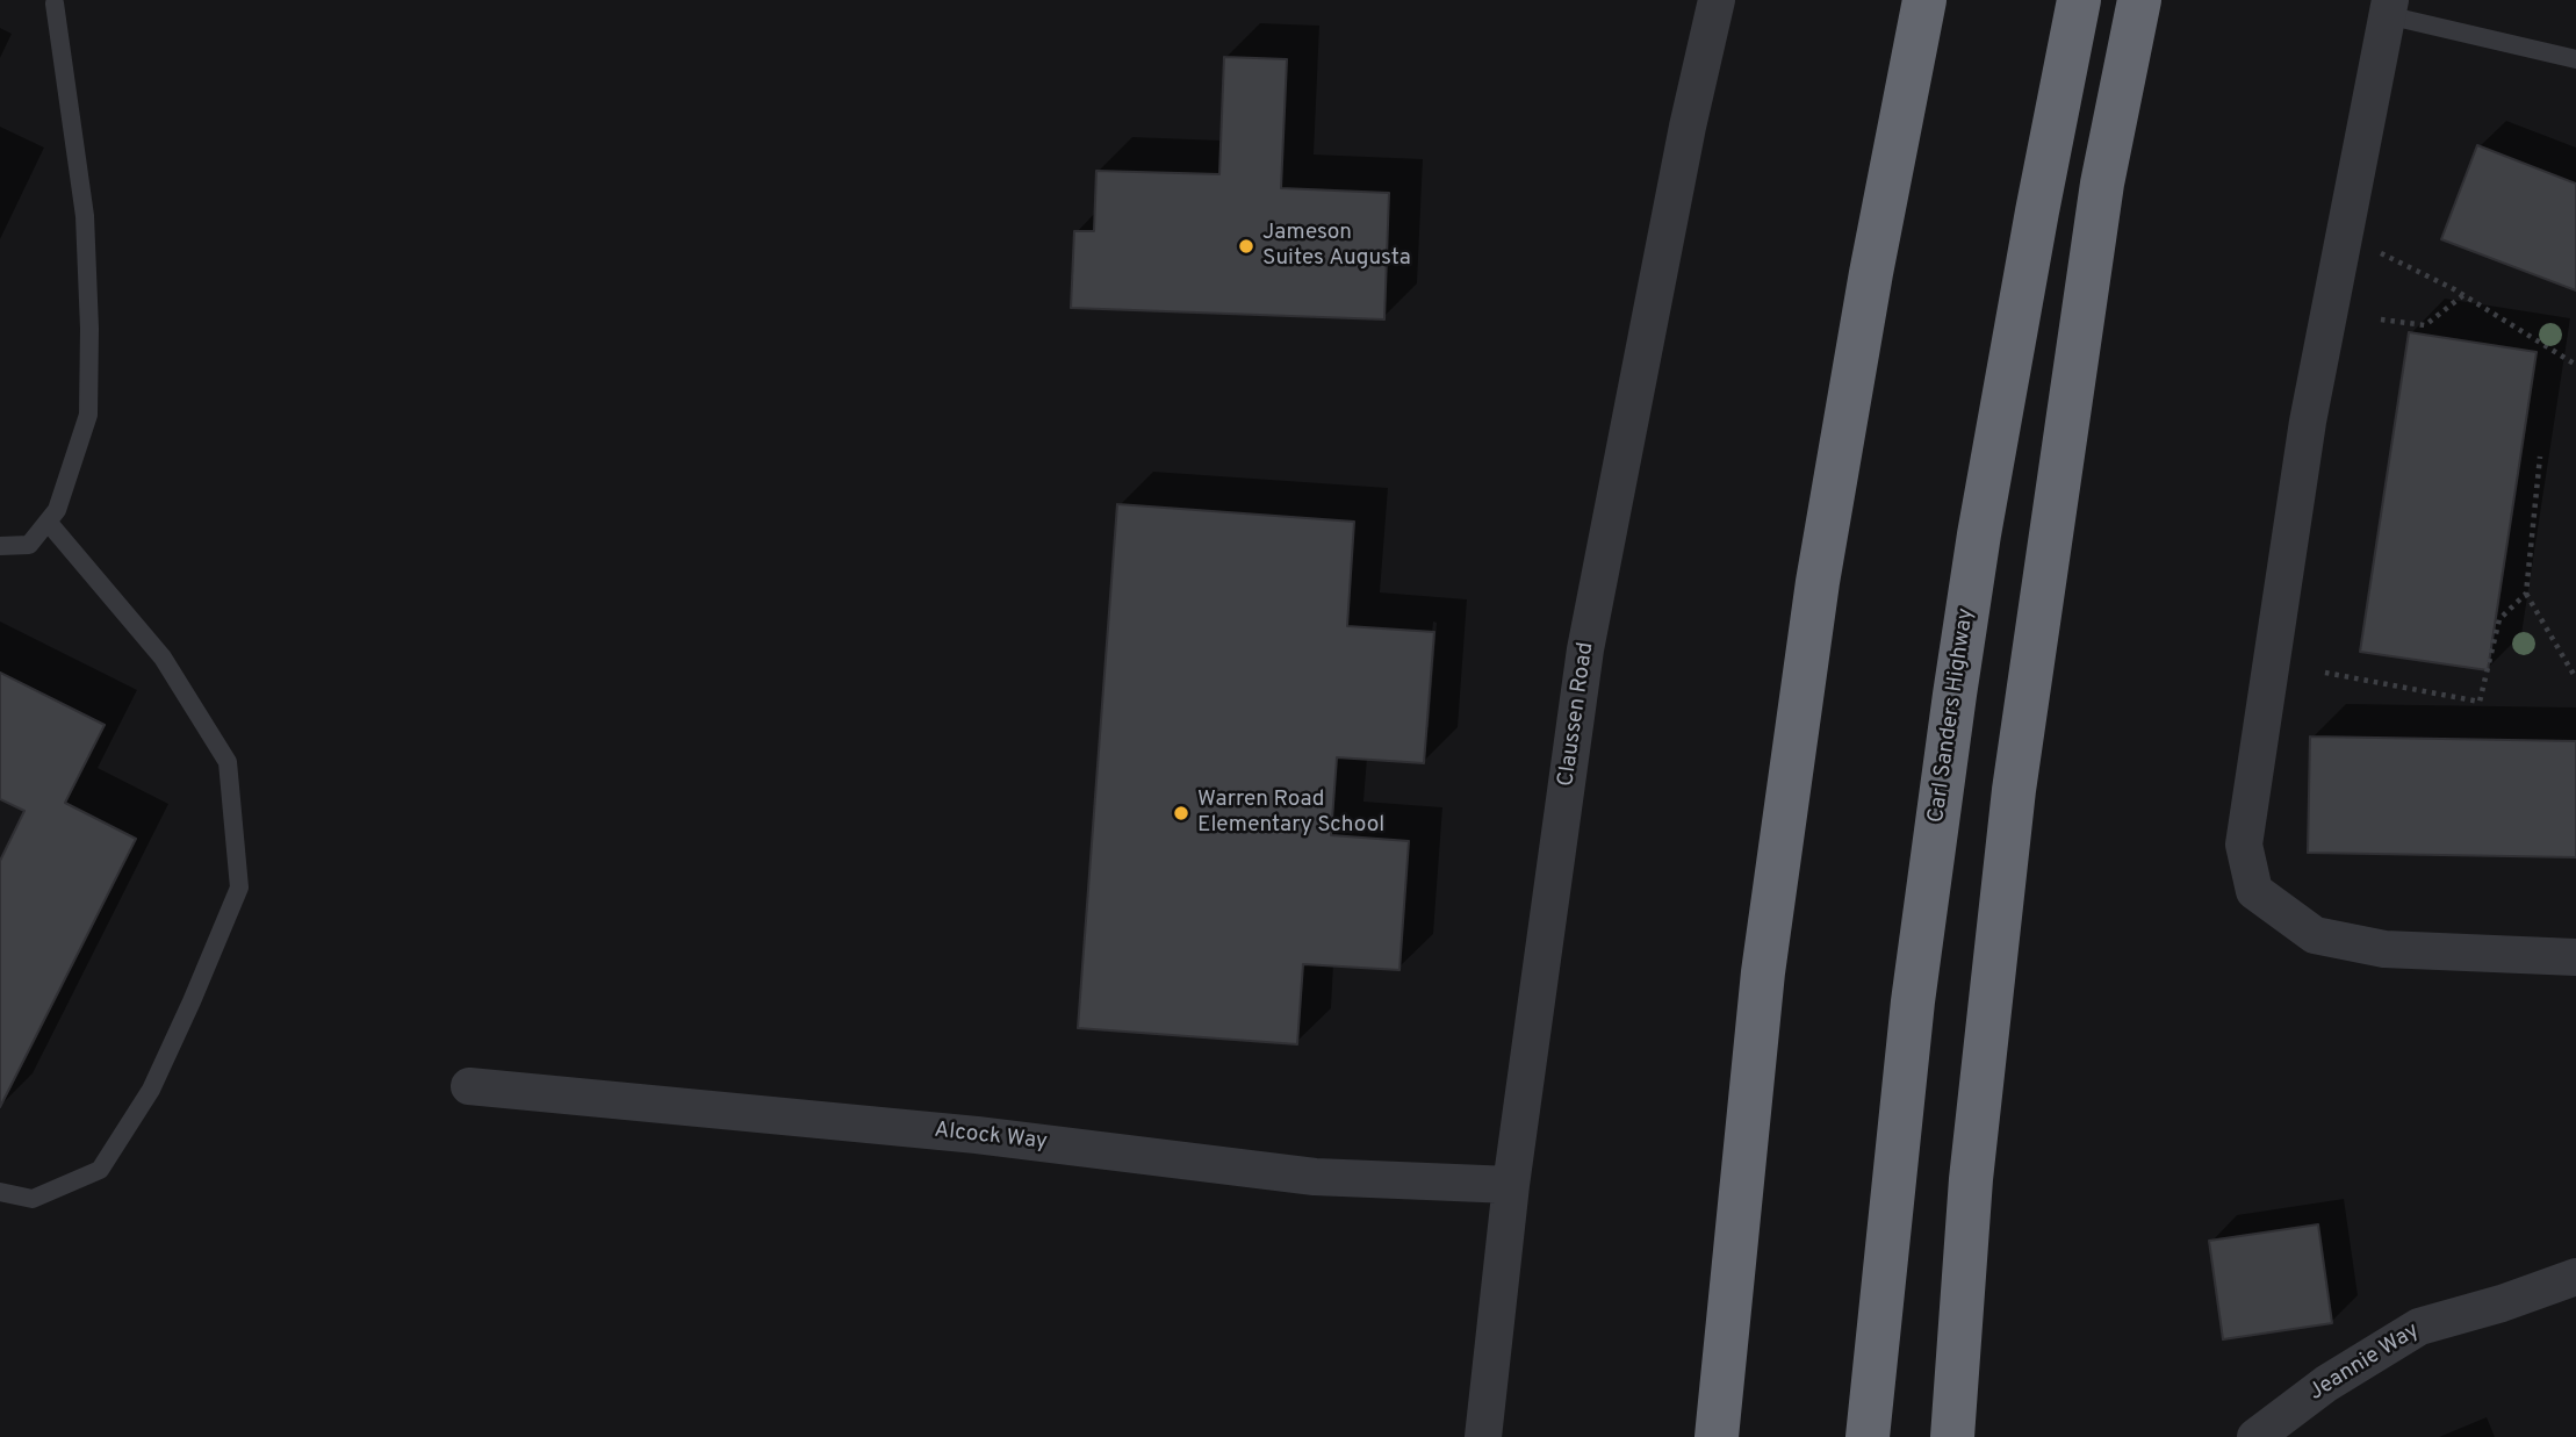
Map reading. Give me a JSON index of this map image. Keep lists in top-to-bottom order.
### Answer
{
  "streets": {
    "highway": ["Carl Sanders Highway"],
    "street": ["Claussen Road", "Alcock Way", "Jeannie Way"]
  },
  "crossings": [
    ["Claussen Road", "Alcock Way"]
  ],
  "places": ["Jameson Suites Augusta", "Warren Road Elementary School"]
}
